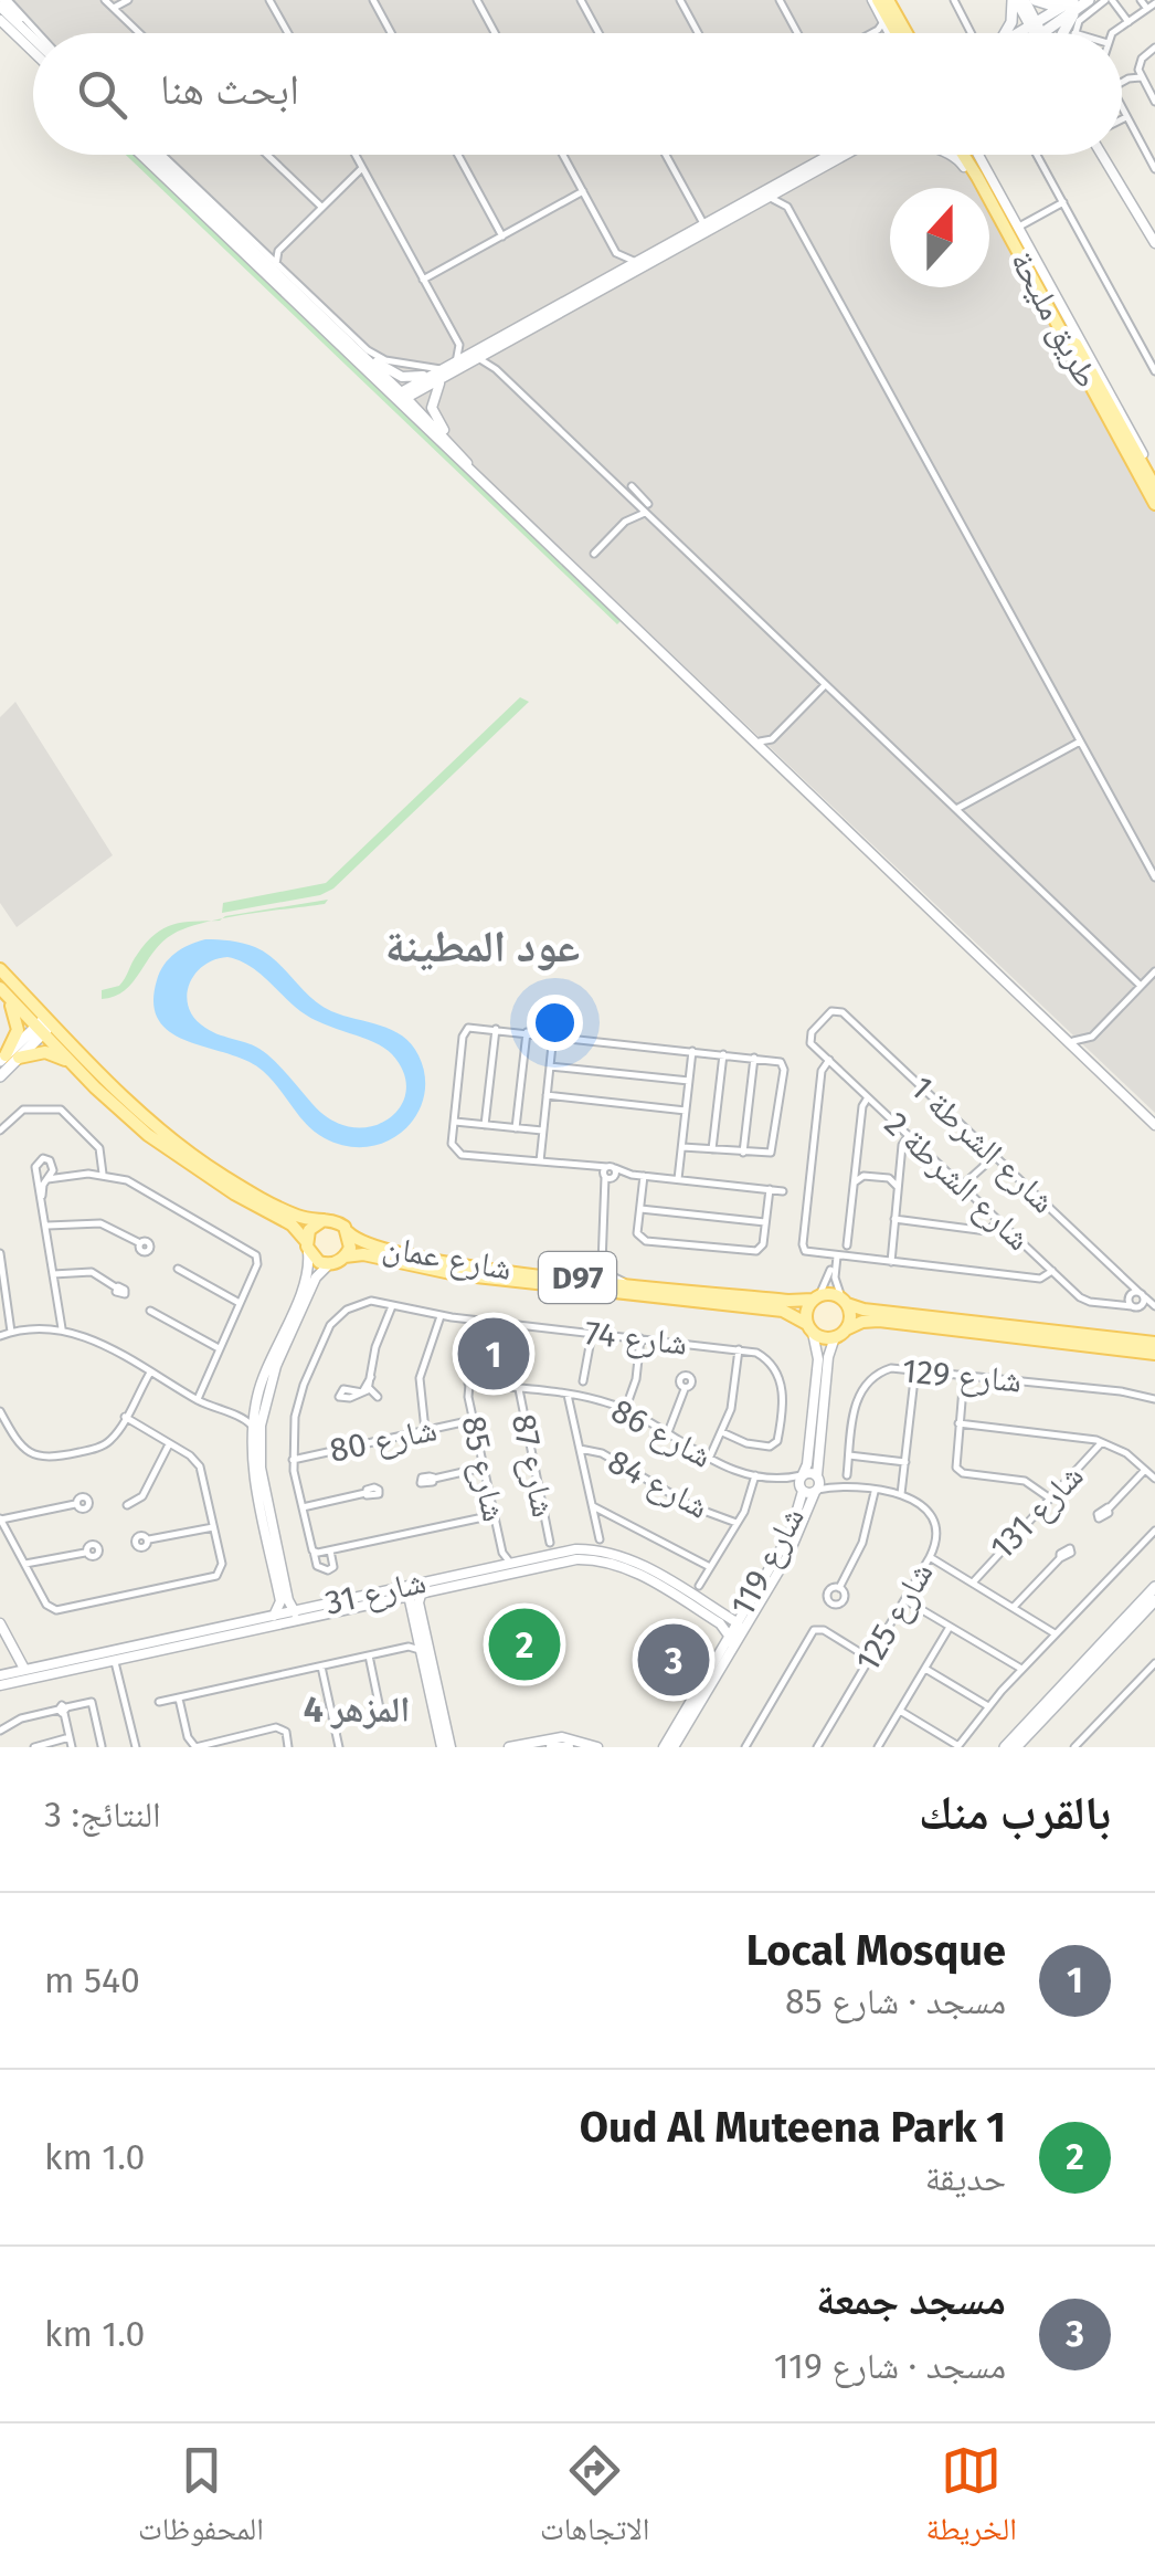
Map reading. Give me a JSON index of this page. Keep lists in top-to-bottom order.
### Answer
{
  "streets": {
    "main road": ["طريق مليحة", "شارع عمان", "D97"],
    "street": [
      "شارع الشرطة 1",
      "شارع الشرطة 2",
      "شارع 74",
      "شارع 129",
      "شارع 86",
      "شارع 80",
      "شارع 87",
      "شارع 85",
      "شارع 84",
      "شارع 131",
      "شارع 119",
      "شارع 31",
      "شارع 125"
    ]
  },
  "crossings": [
    ["شارع الشرطة 1", "شارع الشرطة 2"],
    ["شارع عمان", "شارع 119"],
    ["شارع 74", "شارع 80"],
    ["شارع 74", "شارع 85"],
    ["شارع 86", "شارع 87"],
    ["شارع 86", "شارع 85"],
    ["شارع 86", "شارع 119"],
    ["شارع 80", "شارع 85"],
    ["شارع 85", "شارع 31"],
    ["شارع 119", "شارع 31"]
  ],
  "districts": ["عود المطينة", "المزهر 4"],
  "north": "top",
  "page": {
    "search": "ابحث هنا",
    "pins": ["1", "2", "3"],
    "heading": ["بالقرب منك", "النتائج: 3"],
    "list": [
      {
        "mark": "1",
        "name": "Local Mosque",
        "note": "مسجد · شارع 85",
        "value": "540 m"
      },
      {
        "mark": "2",
        "name": "Oud Al Muteena Park 1",
        "note": "حديقة",
        "value": "1.0 km"
      },
      {
        "mark": "3",
        "name": "مسجد جمعة",
        "note": "مسجد · شارع 119",
        "value": "1.0 km"
      }
    ],
    "nav": ["الخريطة", "الاتجاهات", "المحفوظات"]
  }
}
